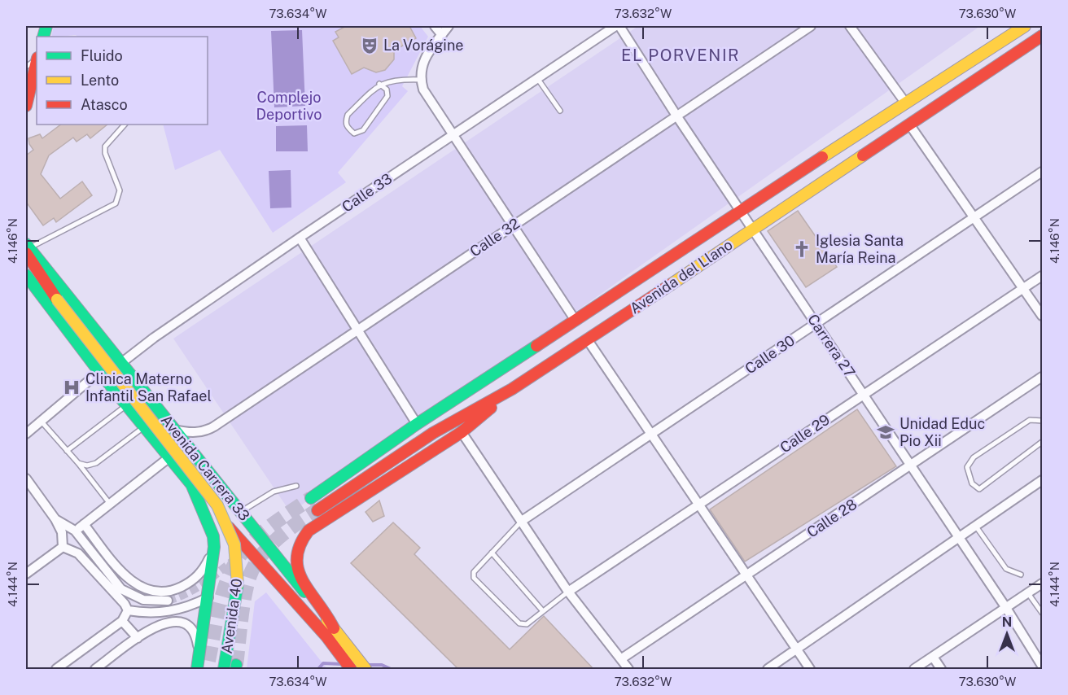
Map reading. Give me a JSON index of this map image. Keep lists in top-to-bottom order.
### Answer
{
  "streets": {
    "main road": ["Avenida del Llano", "Avenida Carrera 33", "Avenida 40"],
    "street": [
      "Calle 33",
      "Calle 32",
      "Carrera 27",
      "Calle 30",
      "Calle 29",
      "Calle 28"
    ]
  },
  "crossings": [
    ["Calle 33", "Avenida Carrera 33"],
    ["Calle 32", "Carrera 27"],
    ["Calle 32", "Avenida Carrera 33"],
    ["Avenida del Llano", "Carrera 27"],
    ["Carrera 27", "Calle 30"],
    ["Carrera 27", "Calle 29"],
    ["Carrera 27", "Calle 28"],
    ["Avenida Carrera 33", "Avenida 40"]
  ],
  "districts": ["EL PORVENIR"],
  "parks": ["Complejo Deportivo"],
  "places": {
    "theatre": ["La Vorágine"],
    "church": ["Iglesia Santa María Reina"],
    "hospital": ["Clinica Materno Infantil San Rafael"],
    "school or university": ["Unidad Educ Pio Xii"]
  },
  "legend": ["Fluido", "Lento", "Atasco"],
  "north": "top",
  "coordinates": [
    "73.634°W",
    "73.632°W",
    "73.630°W",
    "4.146°N",
    "4.144°N"
  ]
}
